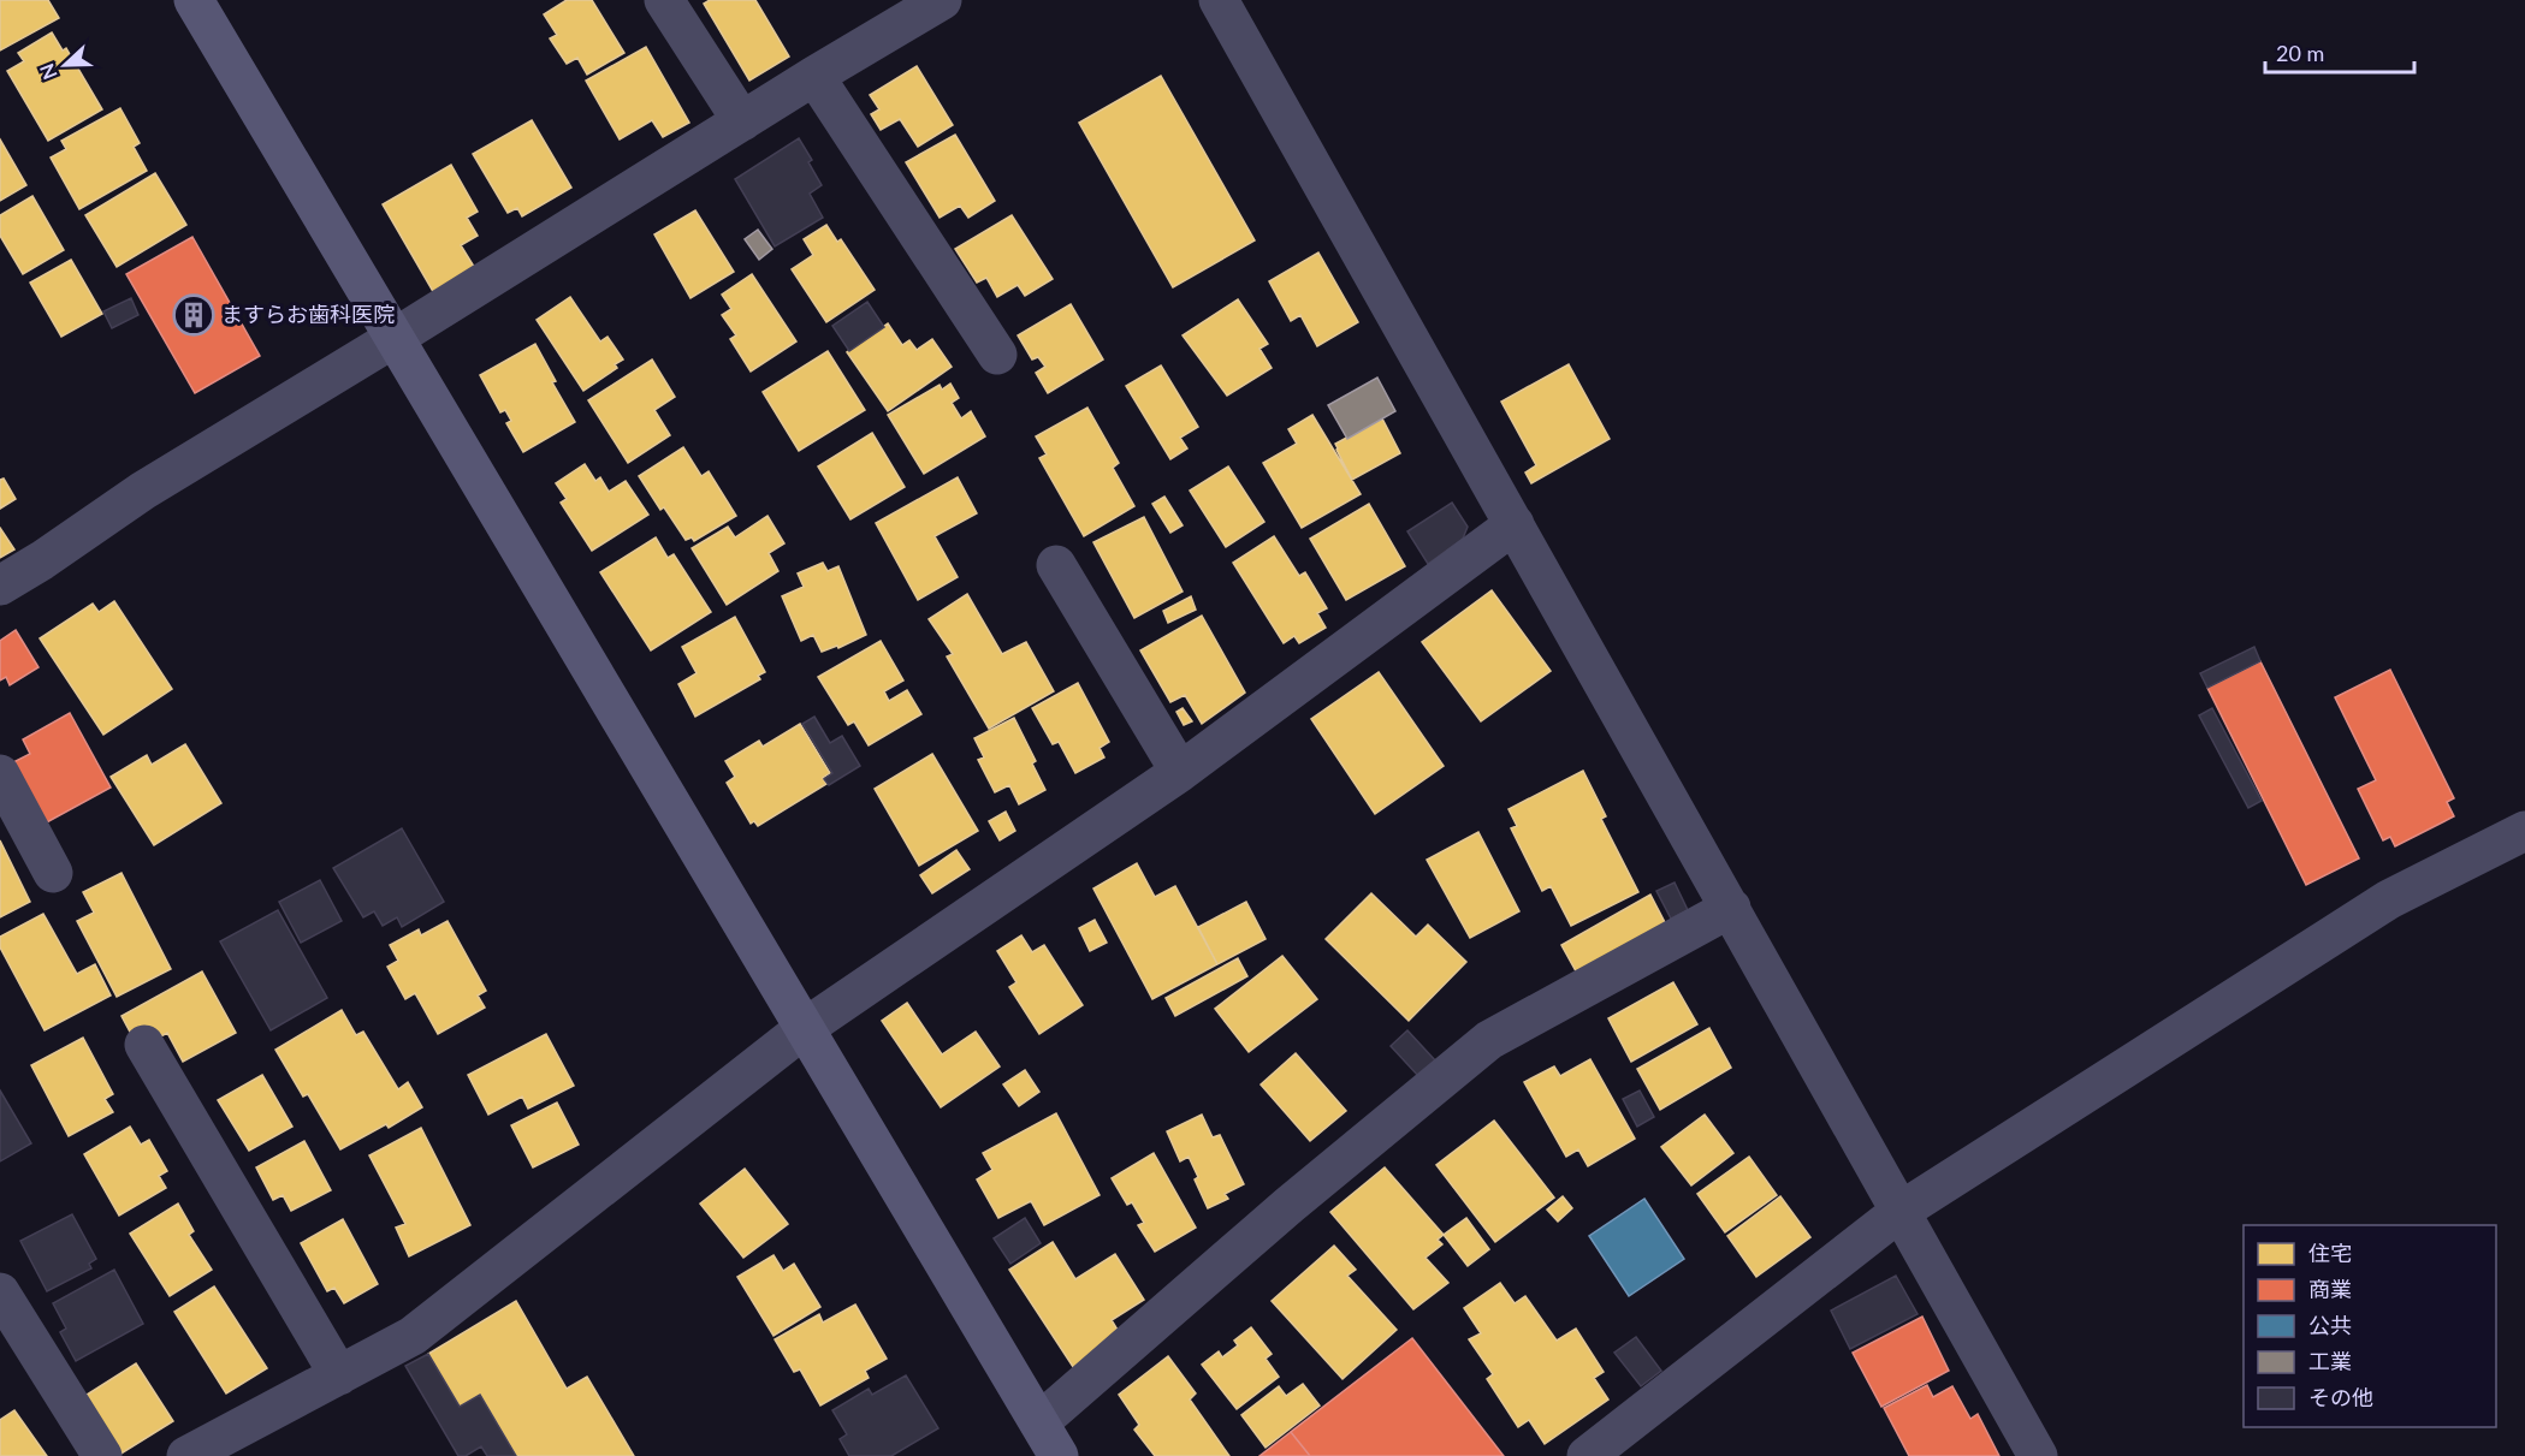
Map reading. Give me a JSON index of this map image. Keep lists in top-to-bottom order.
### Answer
{
  "places": {
    "building": ["ますらお歯科医院"]
  },
  "legend": [
    "住宅",
    "商業",
    "公共",
    "工業",
    "その他"
  ],
  "scale_bar": "20 m",
  "north": "left"
}
